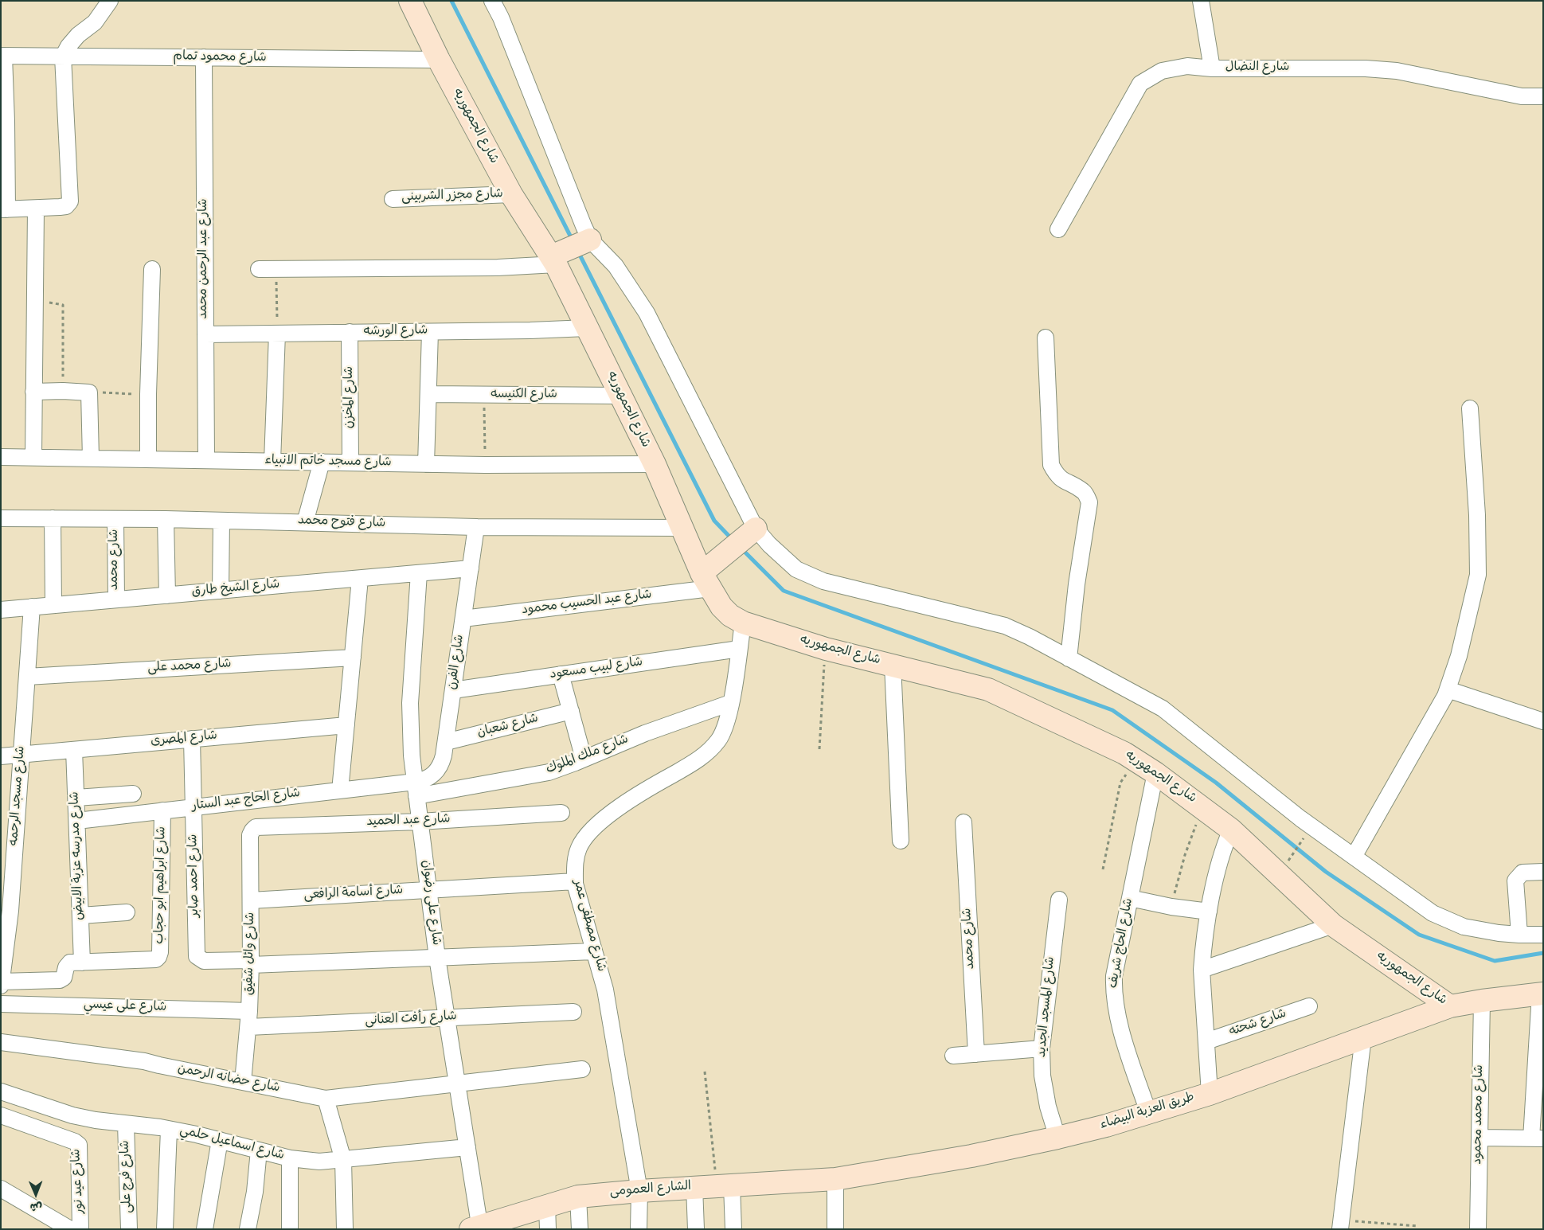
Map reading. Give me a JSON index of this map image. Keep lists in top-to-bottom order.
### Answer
{
  "streets": {
    "street": [
      "شارع محمود تمام",
      "شارع النضال",
      "شارع الجمهوريه",
      "شارع مجزر الشربينى",
      "شارع عبد الرحمن محمد",
      "شارع الورشه",
      "شارع الكنيسه",
      "شارع المخزن",
      "شارع مسجد خاتم الانبياء",
      "شارع فتوح محمد",
      "شارع محمد",
      "شارع الشيخ طارق",
      "شارع عبد الحسيب محمود",
      "شارع الفرن",
      "شارع محمد على",
      "شارع لبيب مسعود",
      "شارع شعبان",
      "شارع المصرى",
      "شارع ملك الملوك",
      "شارع مسجد الرحمه",
      "شارع الحاج عبد الستار",
      "شارع عبد الحميد",
      "شارع مدرسه عزبة الابيض",
      "شارع احمد صابر",
      "شارع ابراهيم ابو حجاب",
      "شارع أسامة الرافعى",
      "شارع على رضوان",
      "شارع مصطفى عمر",
      "شارع الحاج شريف",
      "شارع وائل شفيق",
      "شارع على عيسي",
      "شارع المسجد الجديد",
      "شارع رأفت العنانى",
      "شارع شحته",
      "شارع حضانه الرحمن",
      "طريق العزبة البيضاء",
      "شارع محمد محمود",
      "شارع اسماعيل حلمي",
      "شارع فرج على",
      "شارع عيد نور",
      "الشارع العمومى"
    ]
  },
  "crossings": [
    ["شارع محمود تمام", "شارع الجمهوريه"],
    ["شارع محمود تمام", "شارع عبد الرحمن محمد"],
    ["شارع الجمهوريه", "شارع مجزر الشربينى"],
    ["شارع الجمهوريه", "شارع الورشه"],
    ["شارع الجمهوريه", "شارع الكنيسه"],
    ["شارع الجمهوريه", "شارع مسجد خاتم الانبياء"],
    ["شارع الجمهوريه", "شارع فتوح محمد"],
    ["شارع الجمهوريه", "شارع عبد الحسيب محمود"],
    ["شارع الجمهوريه", "شارع مصطفى عمر"],
    ["شارع الجمهوريه", "شارع الحاج شريف"],
    ["شارع الجمهوريه", "طريق العزبة البيضاء"],
    ["شارع الجمهوريه", "شارع محمد محمود"],
    ["شارع عبد الرحمن محمد", "شارع الورشه"],
    ["شارع عبد الرحمن محمد", "شارع مسجد خاتم الانبياء"],
    ["شارع الورشه", "شارع المخزن"],
    ["شارع المخزن", "شارع مسجد خاتم الانبياء"],
    ["شارع فتوح محمد", "شارع محمد"],
    ["شارع فتوح محمد", "شارع الفرن"],
    ["شارع محمد", "شارع الشيخ طارق"],
    ["شارع الشيخ طارق", "شارع الفرن"],
    ["شارع الشيخ طارق", "شارع مسجد الرحمه"],
    ["شارع الشيخ طارق", "شارع على رضوان"],
    ["شارع عبد الحسيب محمود", "شارع الفرن"],
    ["شارع الفرن", "شارع لبيب مسعود"],
    ["شارع الفرن", "شارع شعبان"],
    ["شارع الفرن", "شارع ملك الملوك"],
    ["شارع الفرن", "شارع الحاج عبد الستار"],
    ["شارع الفرن", "شارع على رضوان"],
    ["شارع محمد على", "شارع مسجد الرحمه"],
    ["شارع لبيب مسعود", "شارع مصطفى عمر"],
    ["شارع المصرى", "شارع مسجد الرحمه"],
    ["شارع المصرى", "شارع مدرسه عزبة الابيض"],
    ["شارع المصرى", "شارع احمد صابر"],
    ["شارع ملك الملوك", "شارع الحاج عبد الستار"],
    ["شارع ملك الملوك", "شارع على رضوان"],
    ["شارع ملك الملوك", "شارع مصطفى عمر"],
    ["شارع مسجد الرحمه", "شارع ابراهيم ابو حجاب"],
    ["شارع الحاج عبد الستار", "شارع مدرسه عزبة الابيض"],
    ["شارع الحاج عبد الستار", "شارع احمد صابر"],
    ["شارع الحاج عبد الستار", "شارع ابراهيم ابو حجاب"],
    ["شارع الحاج عبد الستار", "شارع على رضوان"],
    ["شارع عبد الحميد", "شارع على رضوان"],
    ["شارع عبد الحميد", "شارع وائل شفيق"],
    ["شارع مدرسه عزبة الابيض", "شارع ابراهيم ابو حجاب"],
    ["شارع احمد صابر", "شارع وائل شفيق"],
    ["شارع أسامة الرافعى", "شارع على رضوان"],
    ["شارع أسامة الرافعى", "شارع مصطفى عمر"],
    ["شارع أسامة الرافعى", "شارع وائل شفيق"],
    ["شارع على رضوان", "شارع رأفت العنانى"],
    ["شارع على رضوان", "شارع حضانه الرحمن"],
    ["شارع على رضوان", "شارع اسماعيل حلمي"],
    ["شارع على رضوان", "الشارع العمومى"],
    ["شارع مصطفى عمر", "الشارع العمومى"],
    ["شارع الحاج شريف", "طريق العزبة البيضاء"],
    ["شارع وائل شفيق", "شارع على عيسي"],
    ["شارع وائل شفيق", "شارع رأفت العنانى"],
    ["شارع وائل شفيق", "شارع حضانه الرحمن"],
    ["شارع المسجد الجديد", "طريق العزبة البيضاء"],
    ["طريق العزبة البيضاء", "الشارع العمومى"],
    ["شارع اسماعيل حلمي", "شارع فرج على"]
  ],
  "north": "bottom"
}
